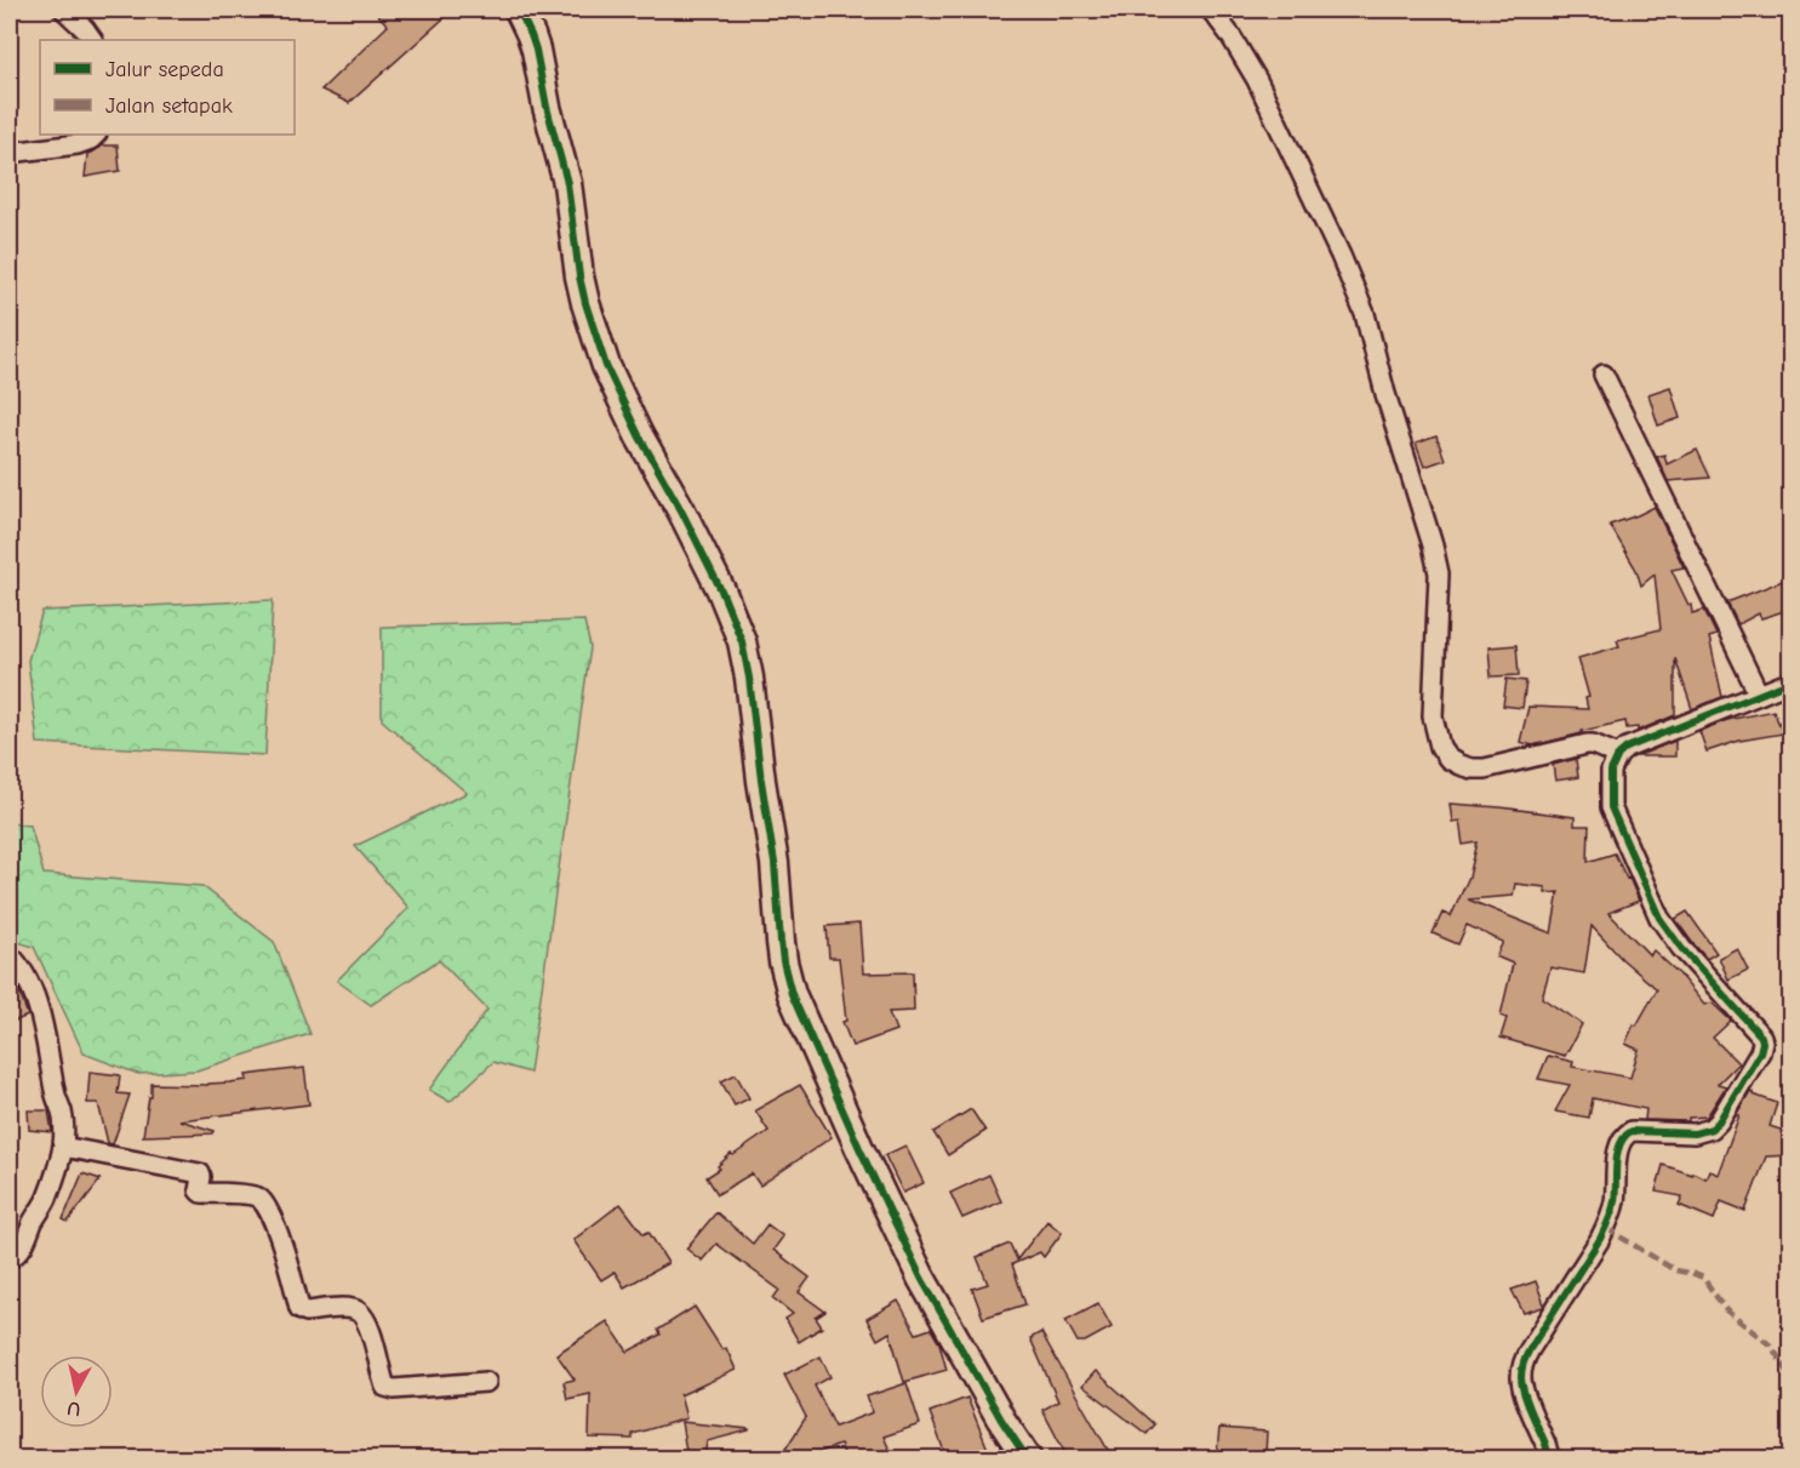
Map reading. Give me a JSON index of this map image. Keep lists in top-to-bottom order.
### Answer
{
  "legend": ["Jalur sepeda", "Jalan setapak"],
  "north": "bottom"
}
